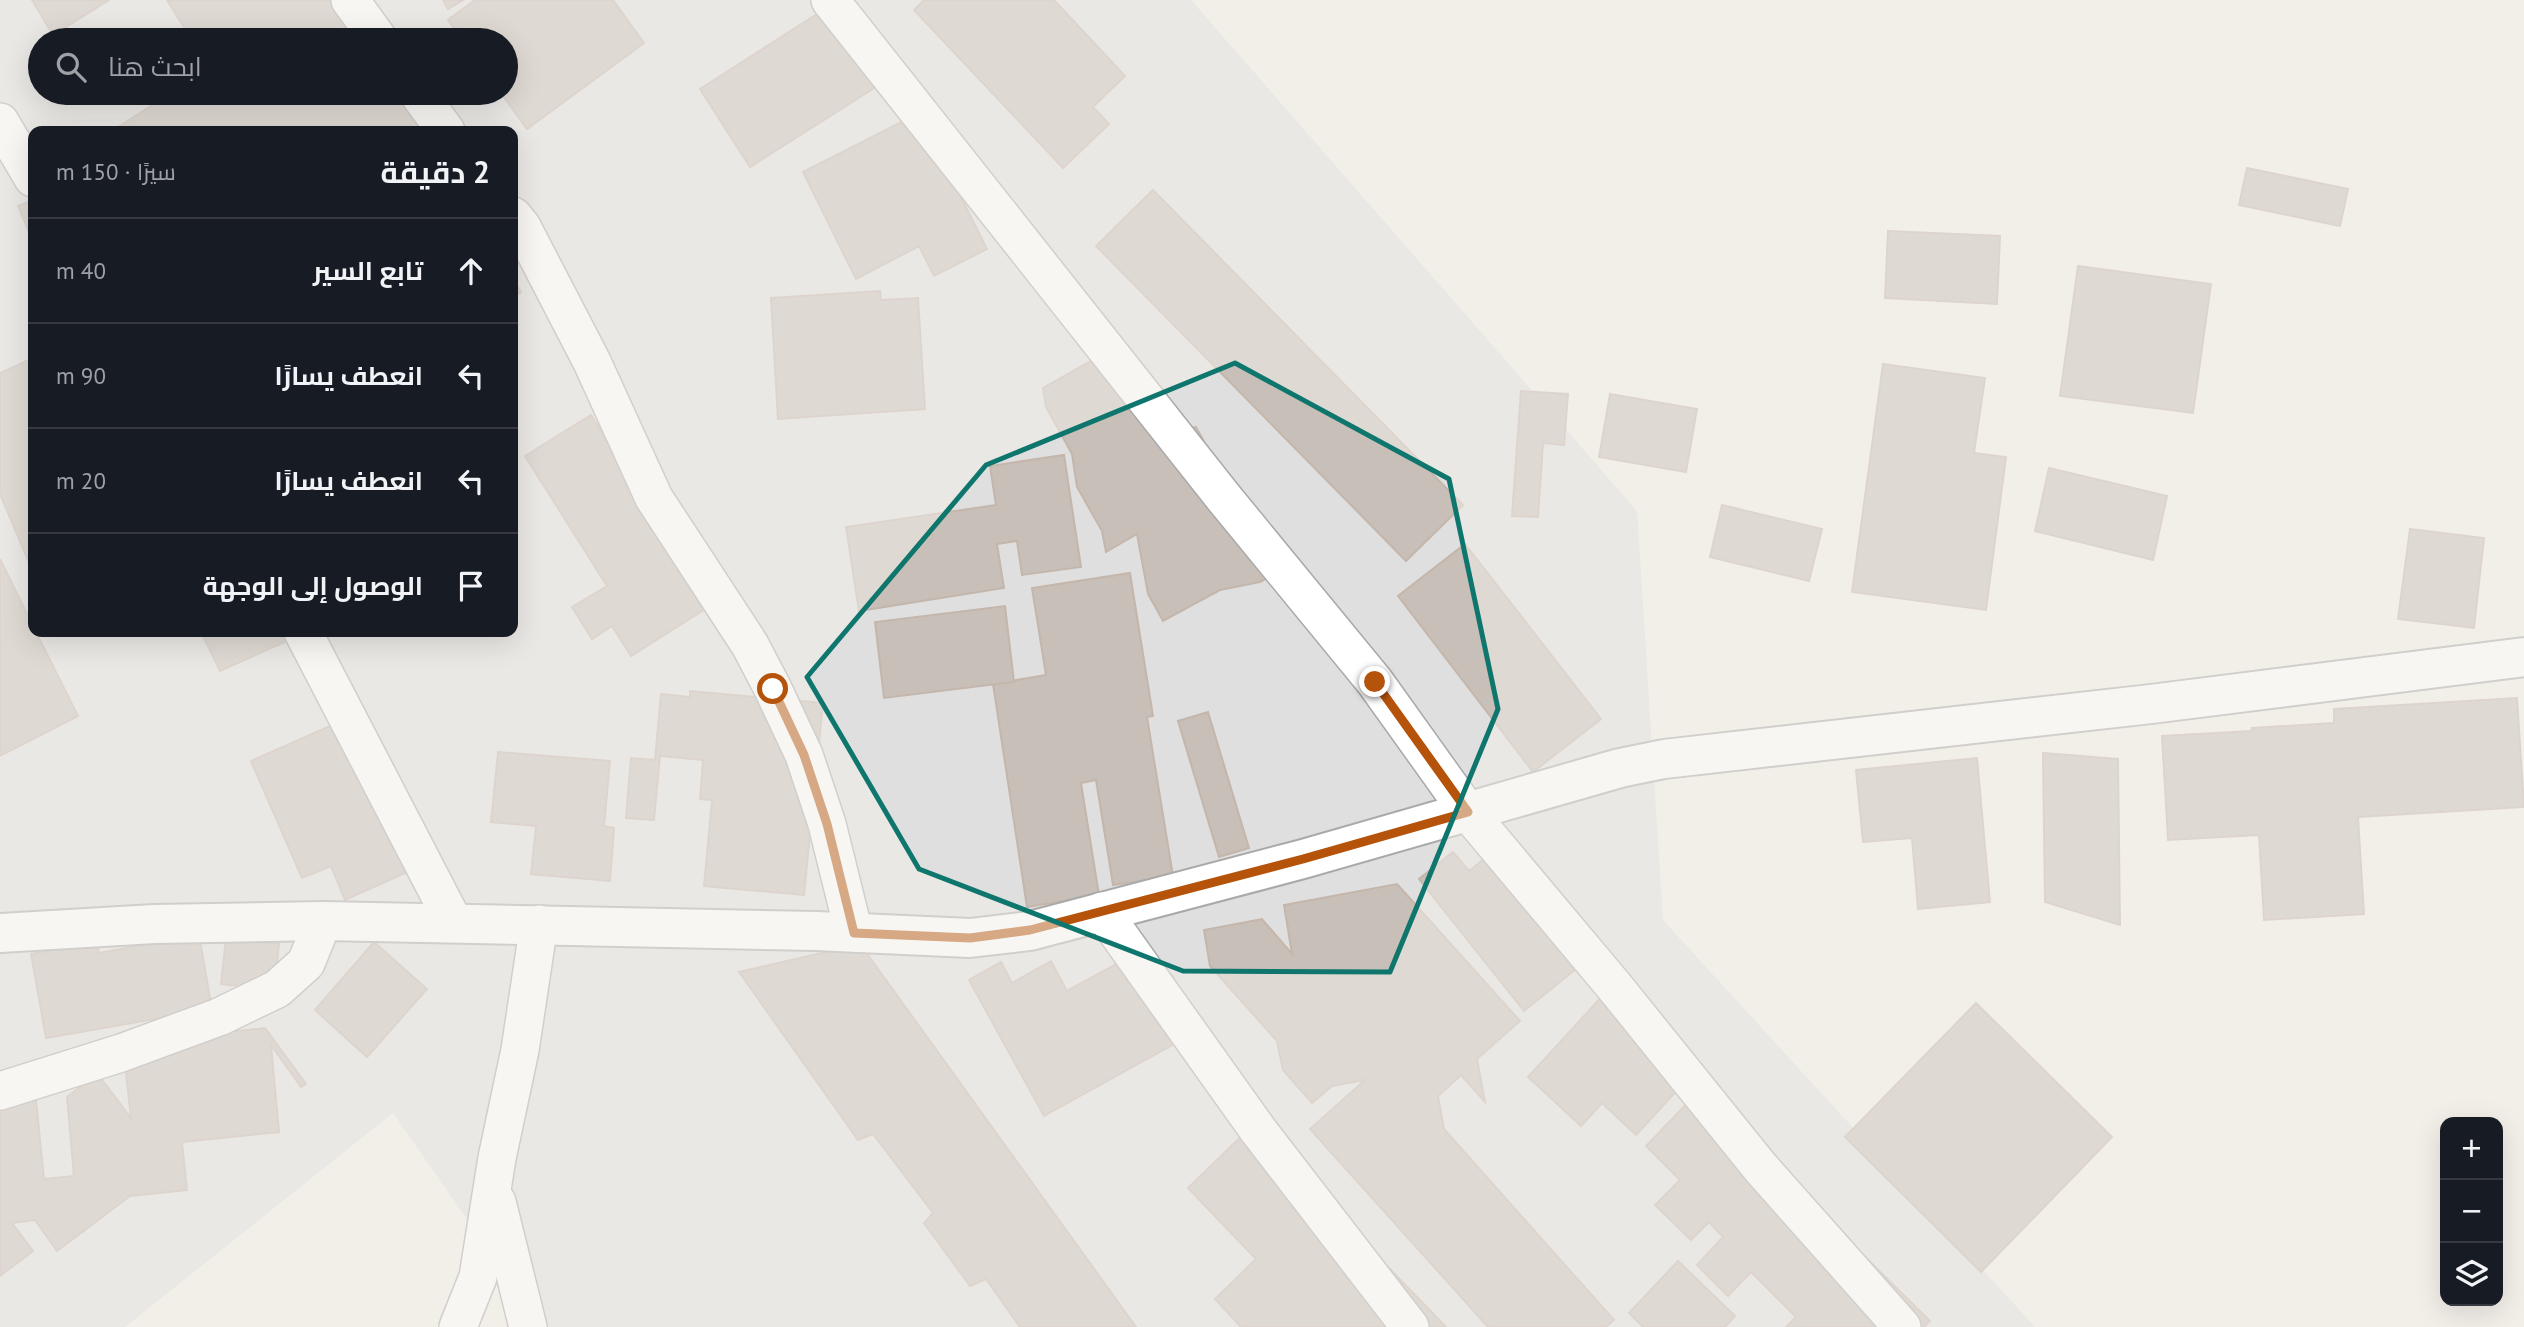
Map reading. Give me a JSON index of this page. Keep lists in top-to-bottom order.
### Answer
{
  "page": {
    "search": "ابحث هنا",
    "heading": ["2 دقيقة", "سيرًا · 150 m"],
    "list": [
      ["تابع السير", "40 m"],
      ["انعطف يسارًا", "90 m"],
      ["انعطف يسارًا", "20 m"],
      "الوصول إلى الوجهة"
    ],
    "map_buttons": ["+", "−"]
  }
}
